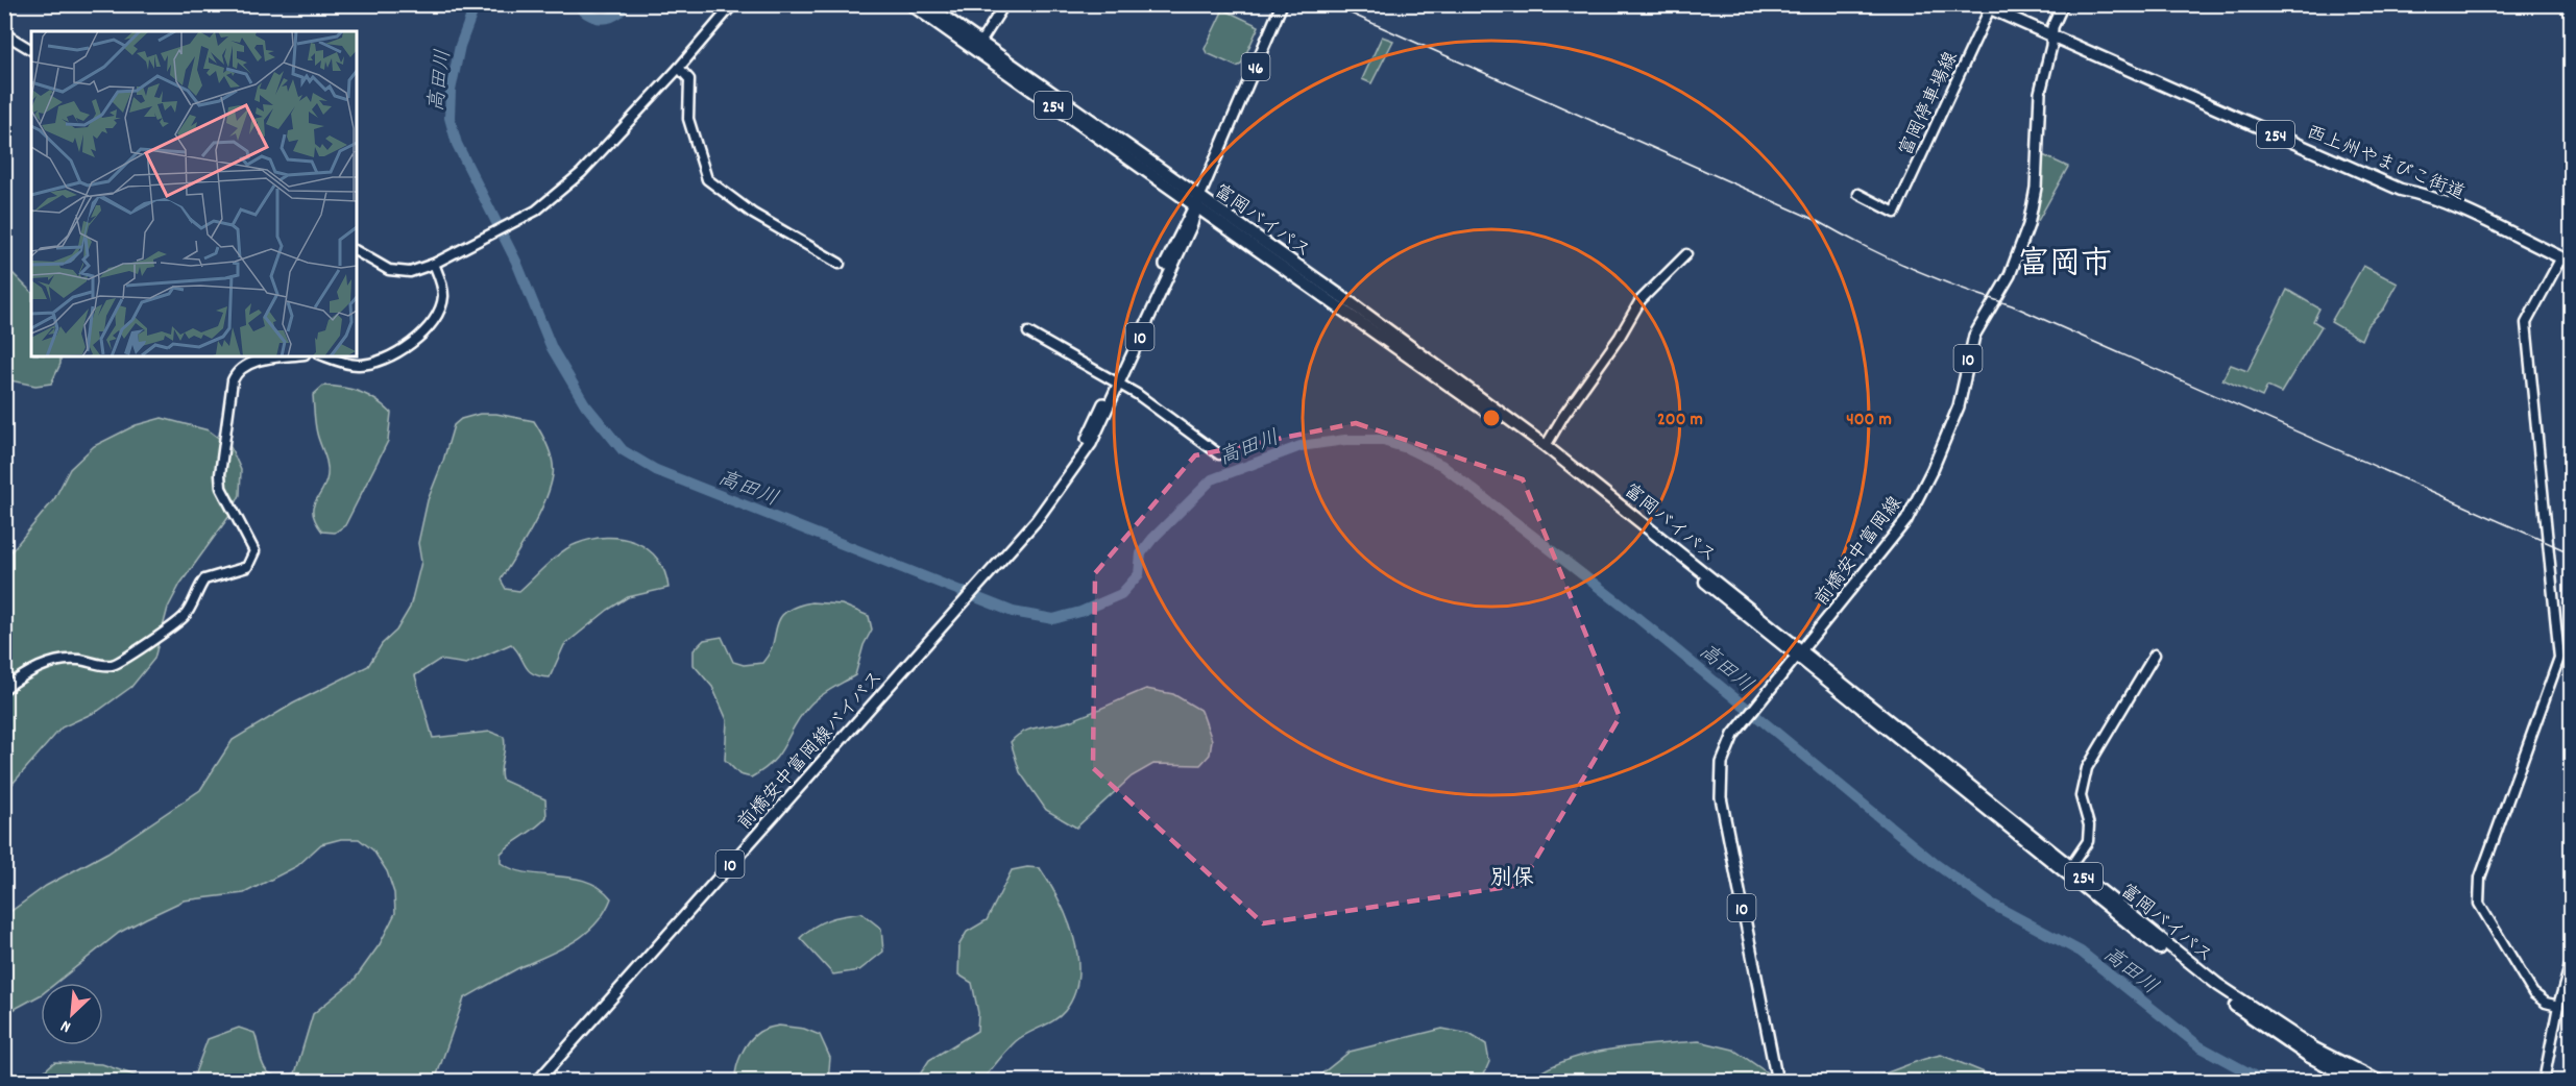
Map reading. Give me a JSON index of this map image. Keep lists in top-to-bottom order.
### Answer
{
  "streets": {
    "highway": ["254", "西上州やまびこ街道", "富岡バイパス"],
    "main road": [
      "46",
      "10",
      "前橋安中富岡線",
      "前橋安中富岡線バイパス"
    ],
    "street": ["富岡停車場線"]
  },
  "crossings": [
    ["46", "富岡バイパス"],
    ["46", "前橋安中富岡線バイパス"],
    ["富岡停車場線", "西上州やまびこ街道"],
    ["西上州やまびこ街道", "前橋安中富岡線"],
    ["富岡バイパス", "前橋安中富岡線"],
    ["富岡バイパス", "前橋安中富岡線バイパス"]
  ],
  "districts": ["富岡市", "別保"],
  "water": ["高田川"],
  "north": "bottom left",
  "rings": ["200 m", "400 m"]
}
